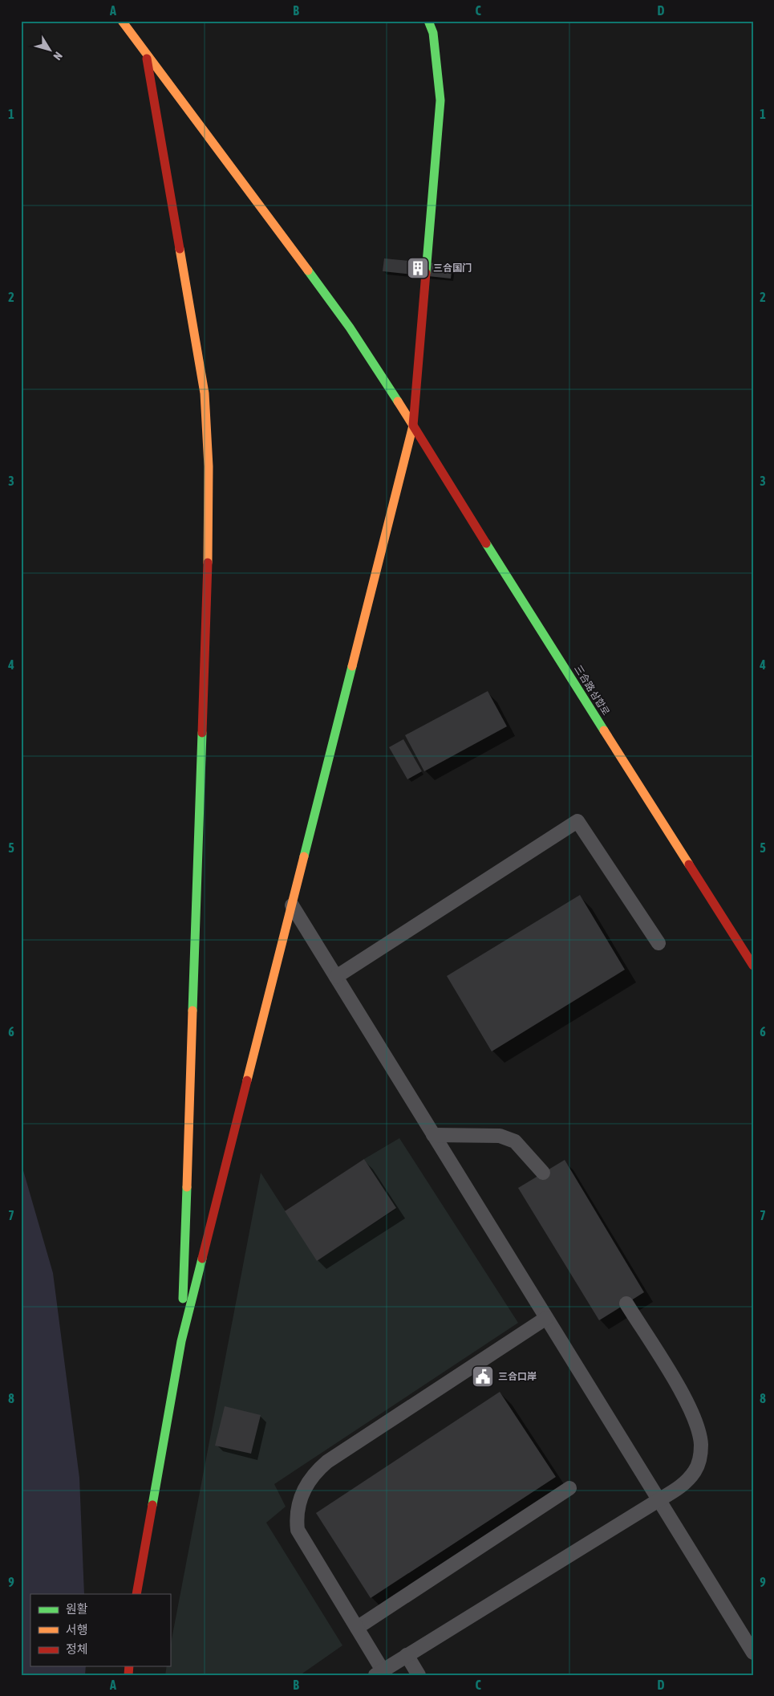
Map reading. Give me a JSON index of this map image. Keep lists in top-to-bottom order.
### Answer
{
  "streets": {
    "main road": ["三合路 삼합로"]
  },
  "places": {
    "building": ["三合国门"],
    "public building": ["三合口岸"]
  },
  "legend": ["원활", "서행", "정체"],
  "north": "bottom right",
  "grid": {
    "columns": [
      "A",
      "B",
      "C",
      "D"
    ],
    "rows": [
      "1",
      "2",
      "3",
      "4",
      "5",
      "6",
      "7",
      "8",
      "9"
    ]
  }
}
